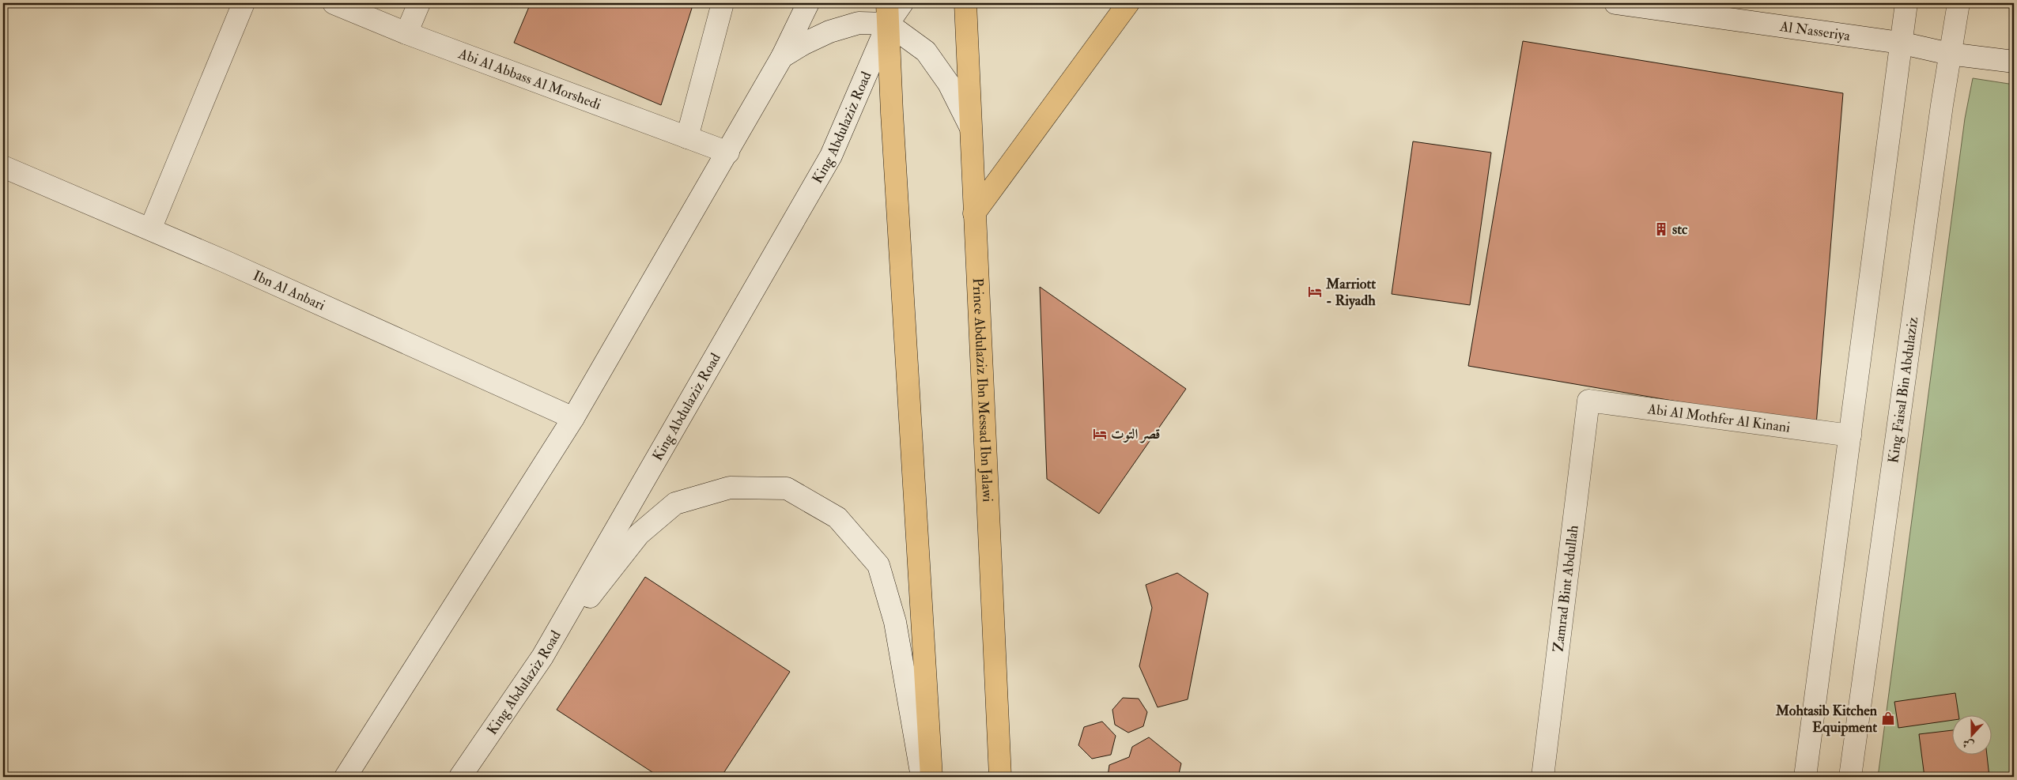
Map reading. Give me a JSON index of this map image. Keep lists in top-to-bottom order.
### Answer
{
  "streets": {
    "main road": ["Prince Abdulaziz Ibn Messad Ibn Jalawi"],
    "street": [
      "Al Nasseriya",
      "Abi Al Abbass Al Morshedi",
      "King Abdulaziz Road",
      "Ibn Al Anbari",
      "King Faisal Bin Abdulaziz",
      "Abi Al Mothfer Al Kinani",
      "Zamrad Bint Abdullah"
    ]
  },
  "crossings": [
    ["Al Nasseriya", "King Faisal Bin Abdulaziz"],
    ["Abi Al Mothfer Al Kinani", "Zamrad Bint Abdullah"]
  ],
  "places": {
    "building": ["stc"],
    "hotel": ["Marriott - Riyadh", "قصر التوت"],
    "shop": ["Mohtasib Kitchen Equipment"]
  },
  "north": "bottom"
}
